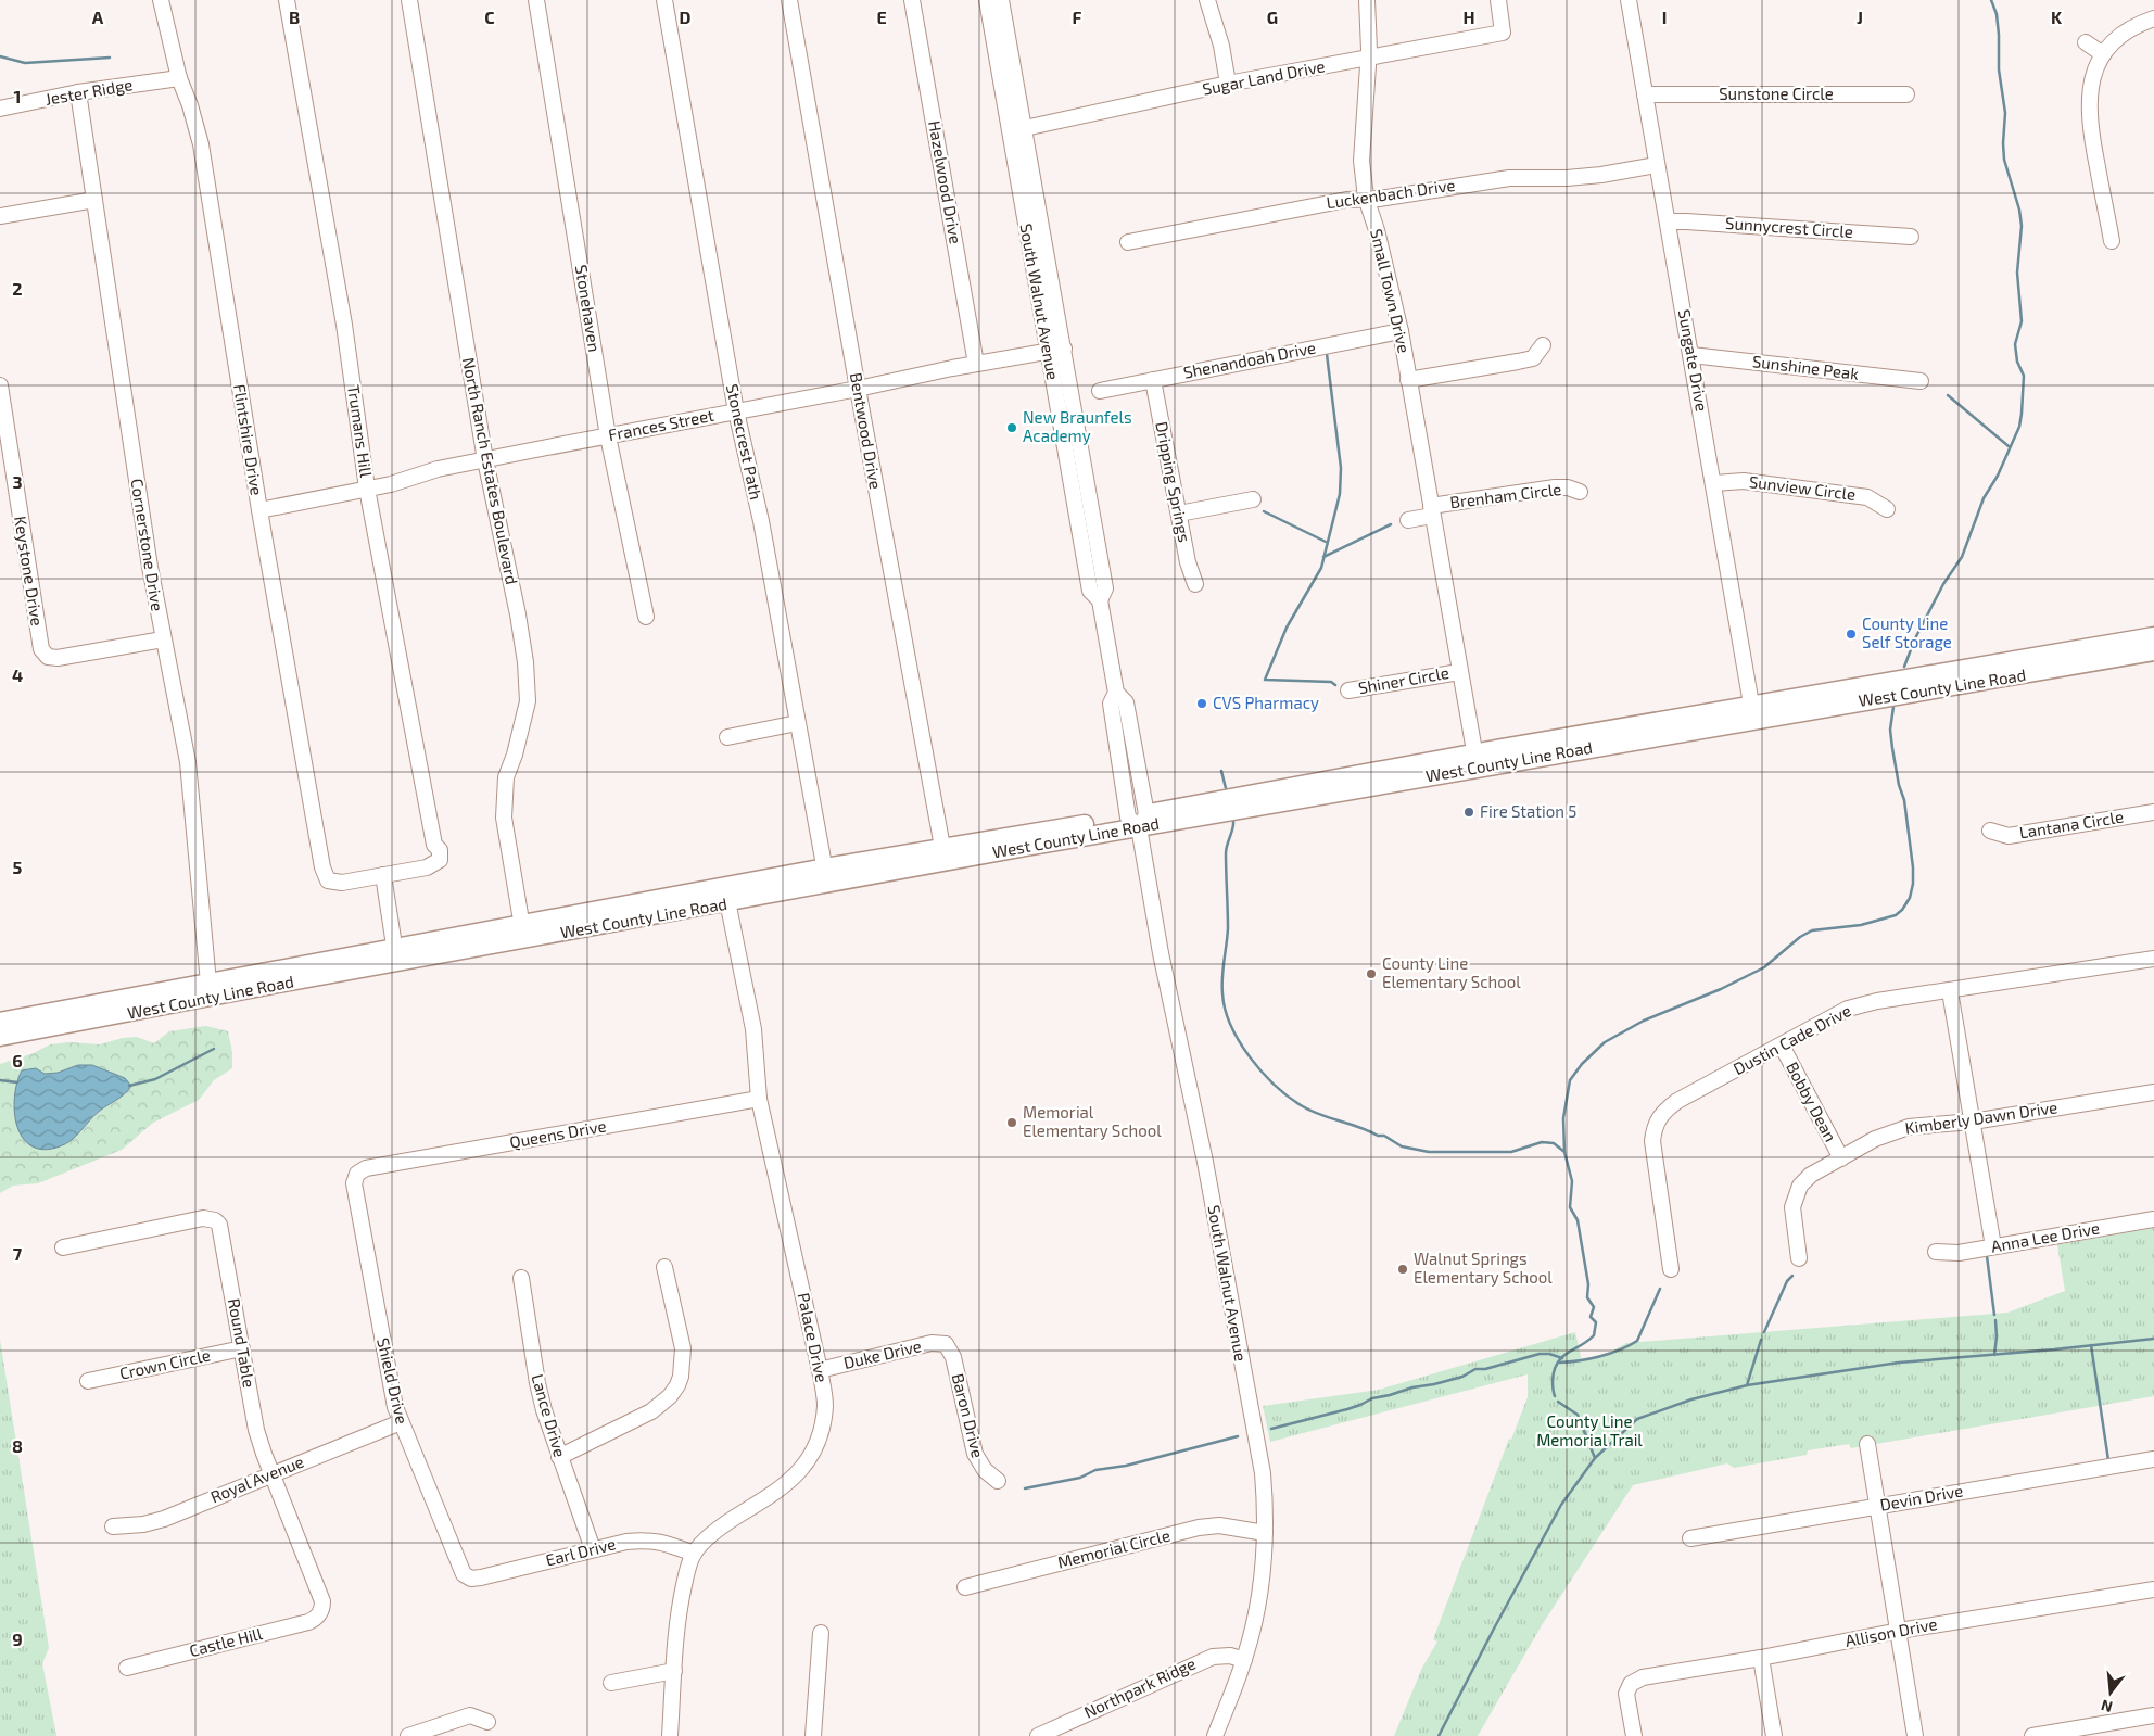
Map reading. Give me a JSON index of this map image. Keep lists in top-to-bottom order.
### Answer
{
  "streets": {
    "main road": ["West County Line Road"],
    "street": [
      "Sugar Land Drive",
      "Jester Ridge",
      "Sunstone Circle",
      "Hazelwood Drive",
      "Luckenbach Drive",
      "Sunnycrest Circle",
      "Small Town Drive",
      "South Walnut Avenue",
      "Stonehaven",
      "Shenandoah Drive",
      "Sungate Drive",
      "Sunshine Peak",
      "Frances Street",
      "Trumans Hill",
      "Bentwood Drive",
      "Flintshire Drive",
      "Stonecrest Path",
      "North Ranch Estates Boulevard",
      "Dripping Springs",
      "Sunview Circle",
      "Brenham Circle",
      "Cornerstone Drive",
      "Keystone Drive",
      "Shiner Circle",
      "Lantana Circle",
      "Dustin Cade Drive",
      "Bobby Dean",
      "Kimberly Dawn Drive",
      "Queens Drive",
      "Anna Lee Drive",
      "Palace Drive",
      "Round Table",
      "Duke Drive",
      "Crown Circle",
      "Shield Drive",
      "Lance Drive",
      "Baron Drive",
      "Royal Avenue",
      "Devin Drive",
      "Memorial Circle",
      "Earl Drive",
      "Allison Drive",
      "Castle Hill",
      "Northpark Ridge"
    ]
  },
  "crossings": [
    ["Sugar Land Drive", "Small Town Drive"],
    ["Sugar Land Drive", "South Walnut Avenue"],
    ["Jester Ridge", "Flintshire Drive"],
    ["Jester Ridge", "Cornerstone Drive"],
    ["Sunstone Circle", "Sungate Drive"],
    ["Hazelwood Drive", "Frances Street"],
    ["Luckenbach Drive", "Small Town Drive"],
    ["Luckenbach Drive", "Sungate Drive"],
    ["Sunnycrest Circle", "Sungate Drive"],
    ["Small Town Drive", "Shenandoah Drive"],
    ["Small Town Drive", "Brenham Circle"],
    ["Small Town Drive", "Shiner Circle"],
    ["Small Town Drive", "West County Line Road"],
    ["South Walnut Avenue", "Frances Street"],
    ["South Walnut Avenue", "West County Line Road"],
    ["South Walnut Avenue", "Memorial Circle"],
    ["South Walnut Avenue", "Northpark Ridge"],
    ["Stonehaven", "Frances Street"],
    ["Shenandoah Drive", "Dripping Springs"],
    ["Sungate Drive", "Sunshine Peak"],
    ["Sungate Drive", "Sunview Circle"],
    ["Sungate Drive", "West County Line Road"],
    ["Frances Street", "Trumans Hill"],
    ["Frances Street", "Bentwood Drive"],
    ["Frances Street", "Flintshire Drive"],
    ["Frances Street", "Stonecrest Path"],
    ["Frances Street", "North Ranch Estates Boulevard"],
    ["Trumans Hill", "Flintshire Drive"],
    ["Bentwood Drive", "West County Line Road"],
    ["Stonecrest Path", "West County Line Road"],
    ["North Ranch Estates Boulevard", "West County Line Road"],
    ["Cornerstone Drive", "Keystone Drive"],
    ["Cornerstone Drive", "West County Line Road"],
    ["West County Line Road", "Palace Drive"],
    ["Dustin Cade Drive", "Bobby Dean"],
    ["Bobby Dean", "Kimberly Dawn Drive"],
    ["Queens Drive", "Palace Drive"],
    ["Queens Drive", "Shield Drive"],
    ["Palace Drive", "Duke Drive"],
    ["Palace Drive", "Earl Drive"],
    ["Round Table", "Crown Circle"],
    ["Round Table", "Royal Avenue"],
    ["Round Table", "Castle Hill"],
    ["Duke Drive", "Baron Drive"],
    ["Shield Drive", "Royal Avenue"],
    ["Shield Drive", "Earl Drive"],
    ["Lance Drive", "Earl Drive"]
  ],
  "parks": ["County Line Memorial Trail"],
  "places": [
    "New Braunfels Academy",
    "County Line Self Storage",
    "CVS Pharmacy",
    "Fire Station 5",
    "County Line Elementary School",
    "Memorial Elementary School",
    "Walnut Springs Elementary School"
  ],
  "north": "bottom",
  "grid": {
    "columns": [
      "A",
      "B",
      "C",
      "D",
      "E",
      "F",
      "G",
      "H",
      "I",
      "J",
      "K"
    ],
    "rows": [
      "1",
      "2",
      "3",
      "4",
      "5",
      "6",
      "7",
      "8",
      "9"
    ]
  }
}
